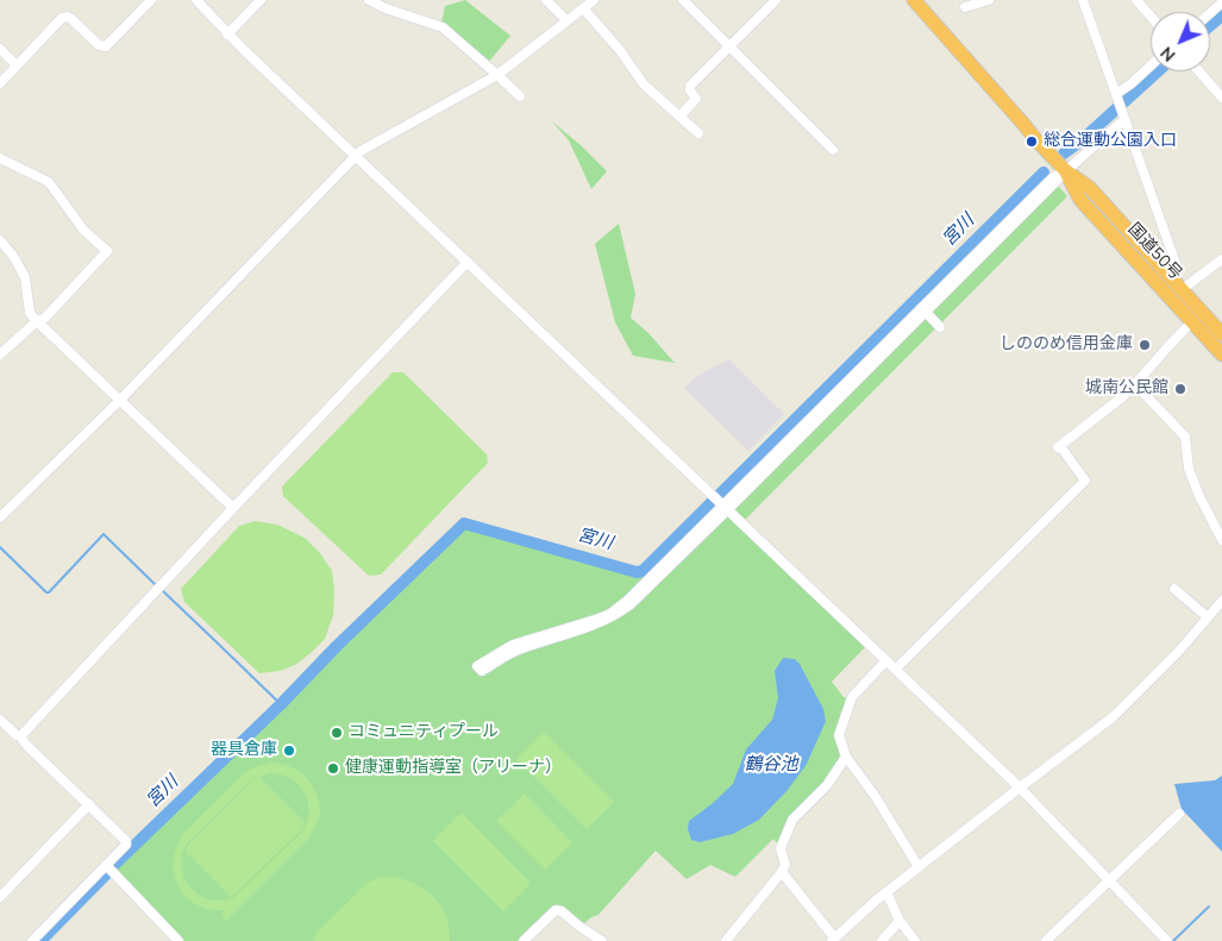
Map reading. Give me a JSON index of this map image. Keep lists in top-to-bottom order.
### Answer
{
  "streets": {
    "highway": ["国道50号"]
  },
  "water": ["宮川", "鶴谷池"],
  "places": [
    "総合運動公園入口",
    "しののめ信用金庫",
    "城南公民館",
    "コミュニティプール",
    "器具倉庫",
    "健康運動指導室（アリーナ）"
  ],
  "north": "bottom left"
}
